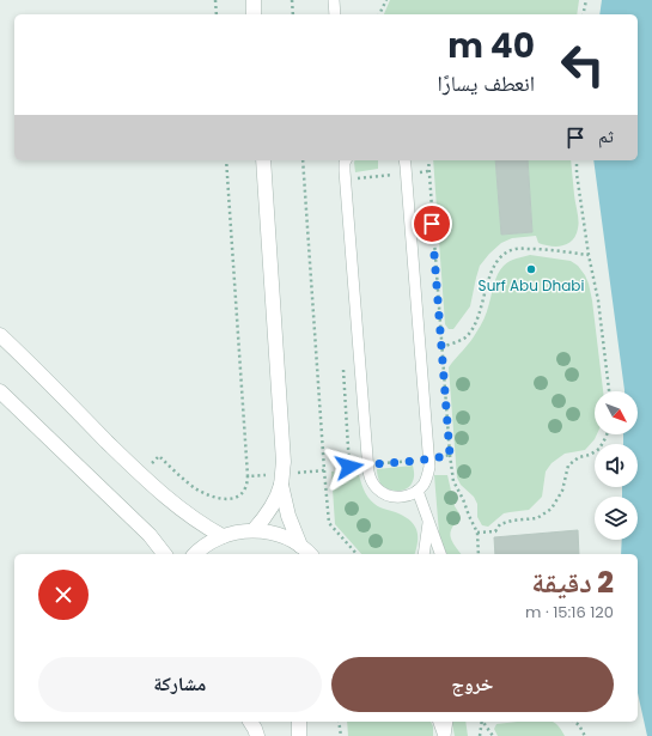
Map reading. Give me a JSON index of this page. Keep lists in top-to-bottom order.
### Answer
{
  "places": ["Surf Abu Dhabi"],
  "north": "bottom right",
  "page": {
    "turn": ["40 m", "انعطف يسارًا"],
    "then": "ثم",
    "heading": ["2 دقيقة", "120 m · 15:16"],
    "buttons": ["خروج", "مشاركة"]
  }
}
